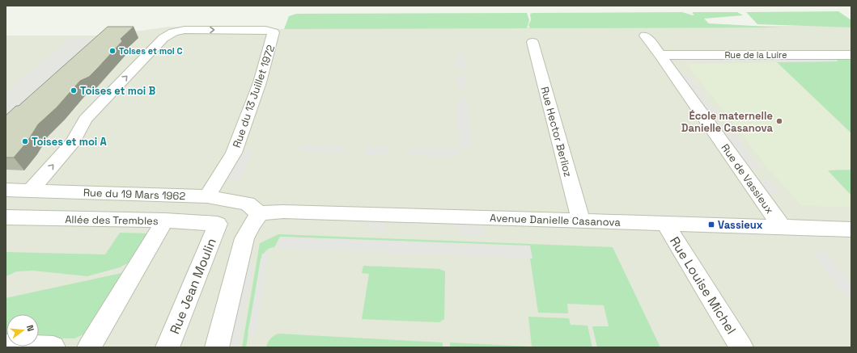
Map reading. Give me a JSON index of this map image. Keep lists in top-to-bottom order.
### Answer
{
  "streets": {
    "street": [
      "Rue de la Luire",
      "Rue du 13 Juillet 1972",
      "Rue Hector Berlioz",
      "Rue de Vassieux",
      "Rue du 19 Mars 1962",
      "Allée des Trembles",
      "Avenue Danielle Casanova",
      "Rue Louise Michel",
      "Rue Jean Moulin"
    ]
  },
  "crossings": [
    ["Rue de la Luire", "Rue de Vassieux"],
    ["Rue du 13 Juillet 1972", "Rue du 19 Mars 1962"],
    ["Rue Hector Berlioz", "Avenue Danielle Casanova"],
    ["Rue de Vassieux", "Avenue Danielle Casanova"],
    ["Rue du 19 Mars 1962", "Avenue Danielle Casanova"],
    ["Allée des Trembles", "Rue Jean Moulin"],
    ["Avenue Danielle Casanova", "Rue Louise Michel"]
  ],
  "places": {
    "other": [
      "Toises et moi C",
      "Toises et moi B",
      "École maternelle Danielle Casanova",
      "Toises et moi A"
    ],
    "transit": ["Vassieux"]
  },
  "north": "right"
}
